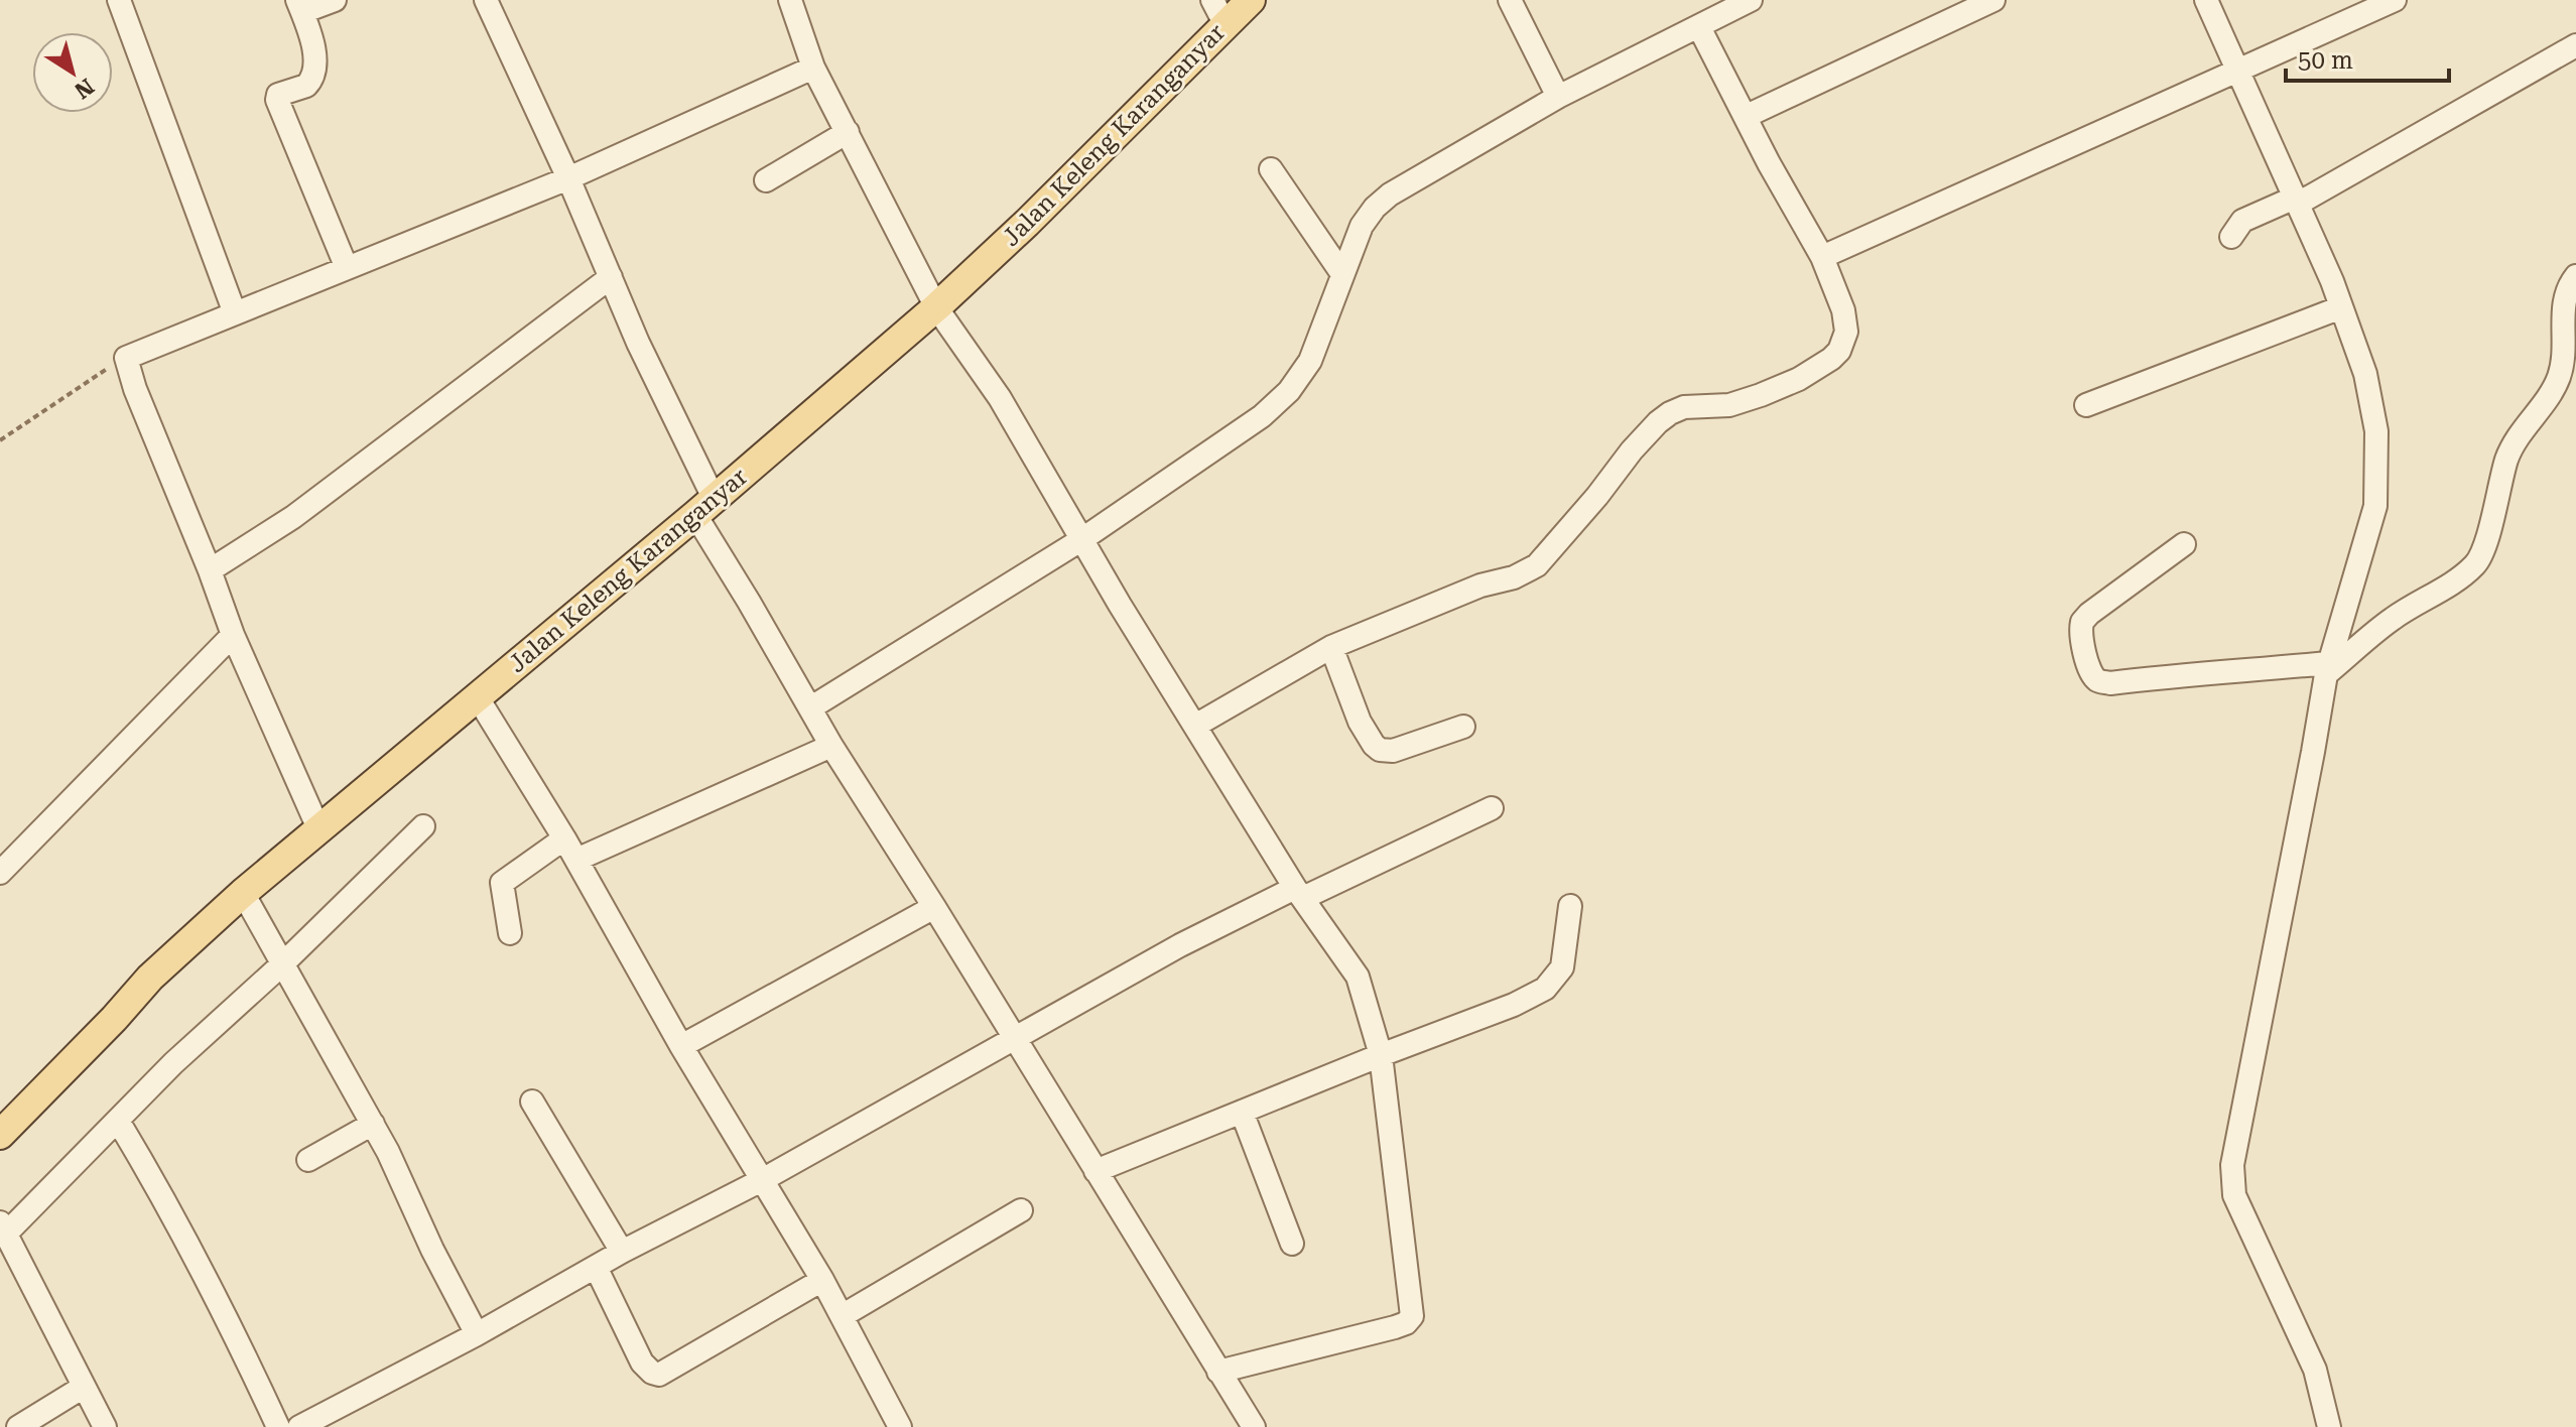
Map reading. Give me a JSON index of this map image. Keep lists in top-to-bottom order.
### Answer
{
  "streets": {
    "main road": ["Jalan Keleng Karanganyar"]
  },
  "scale_bar": "50 m",
  "north": "bottom right"
}
